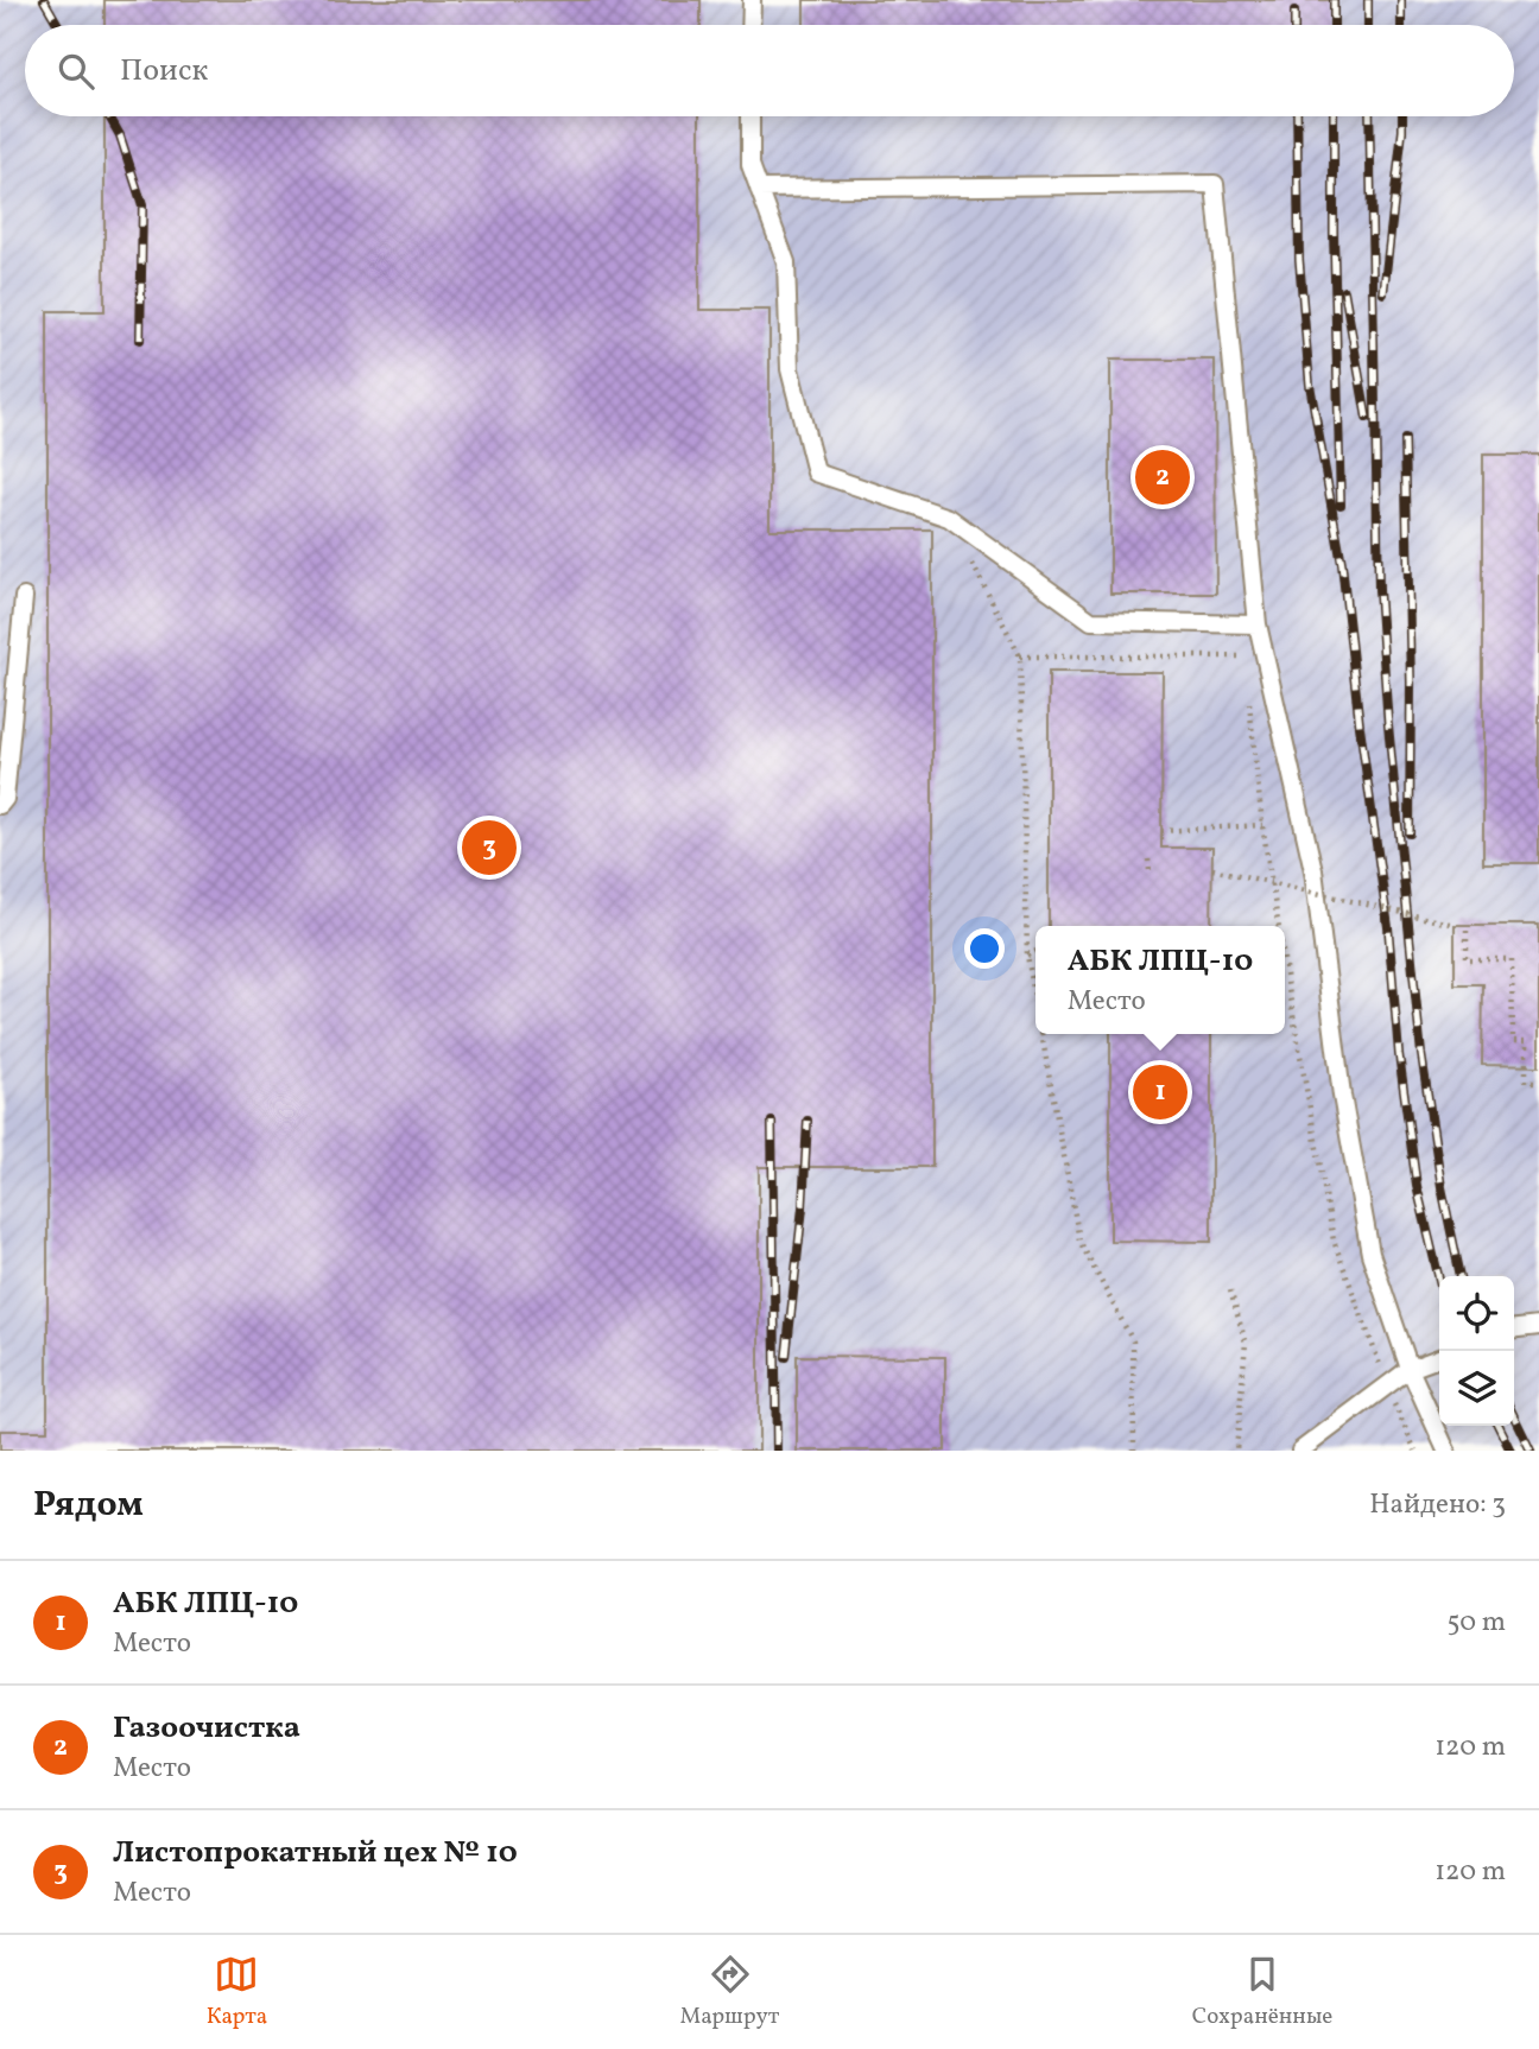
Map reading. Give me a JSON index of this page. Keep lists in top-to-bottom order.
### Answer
{
  "page": {
    "search": "Поиск",
    "pins": ["2", "3", "1"],
    "popup": ["АБК ЛПЦ-10", "Место"],
    "heading": ["Рядом", "Найдено: 3"],
    "list": [
      {
        "mark": "1",
        "name": "АБК ЛПЦ-10",
        "note": "Место",
        "value": "50 m"
      },
      {
        "mark": "2",
        "name": "Газоочистка",
        "note": "Место",
        "value": "120 m"
      },
      {
        "mark": "3",
        "name": "Листопрокатный цех № 10",
        "note": "Место",
        "value": "120 m"
      }
    ],
    "nav": ["Карта", "Маршрут", "Сохранённые"]
  }
}
